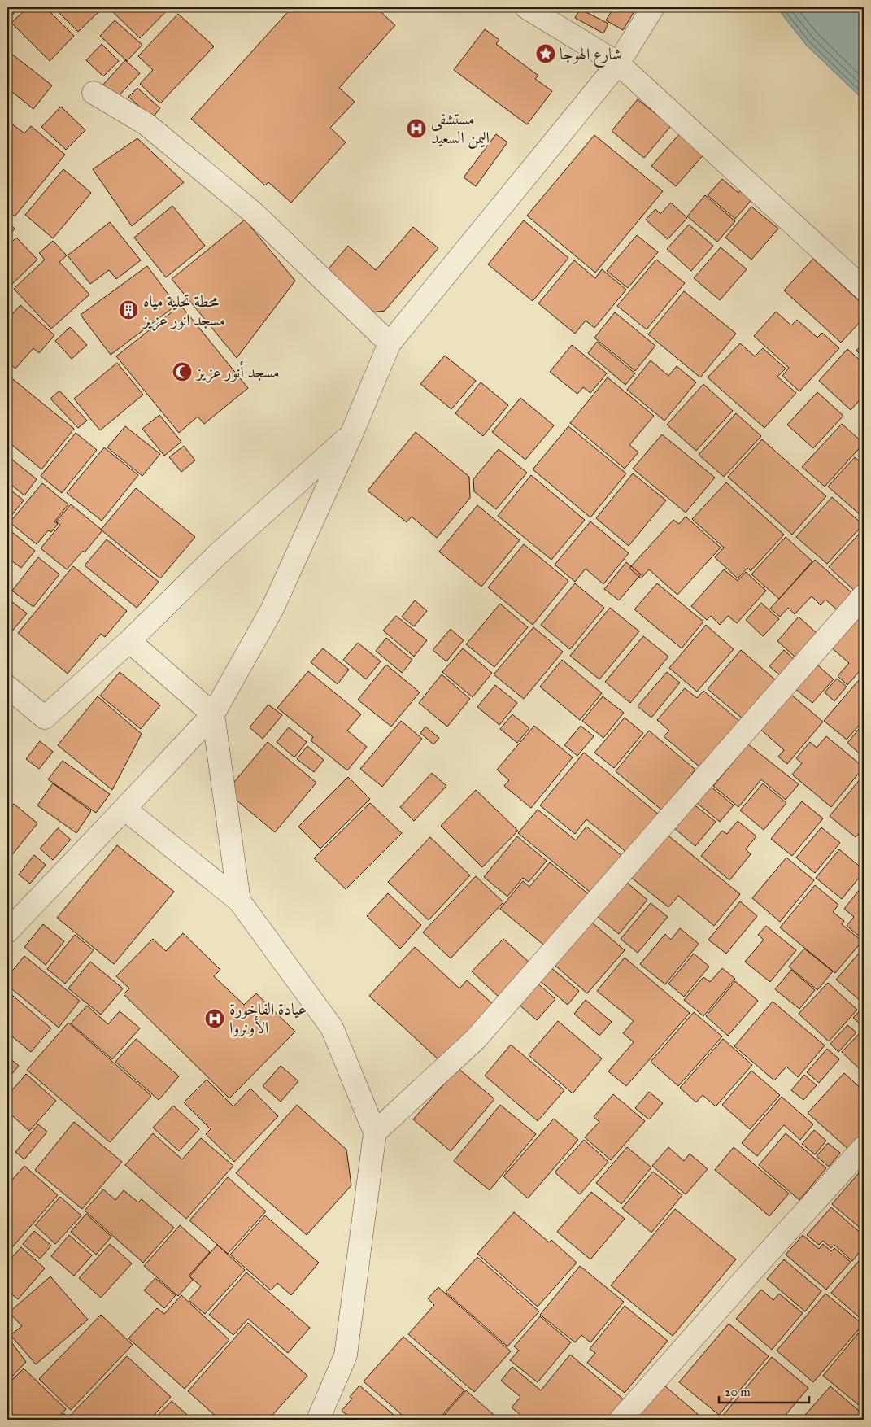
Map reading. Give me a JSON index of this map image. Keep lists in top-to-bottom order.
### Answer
{
  "places": {
    "place": ["شارع الهوجا"],
    "hospital": ["مستشفى اليمن السعيد", "عيادة الفاخورة الأونروا"],
    "building": ["محطة تحلية مياه مسجد انور عزيز"],
    "mosque": ["مسجد أنور عزيز"]
  },
  "scale_bar": "20 m"
}
